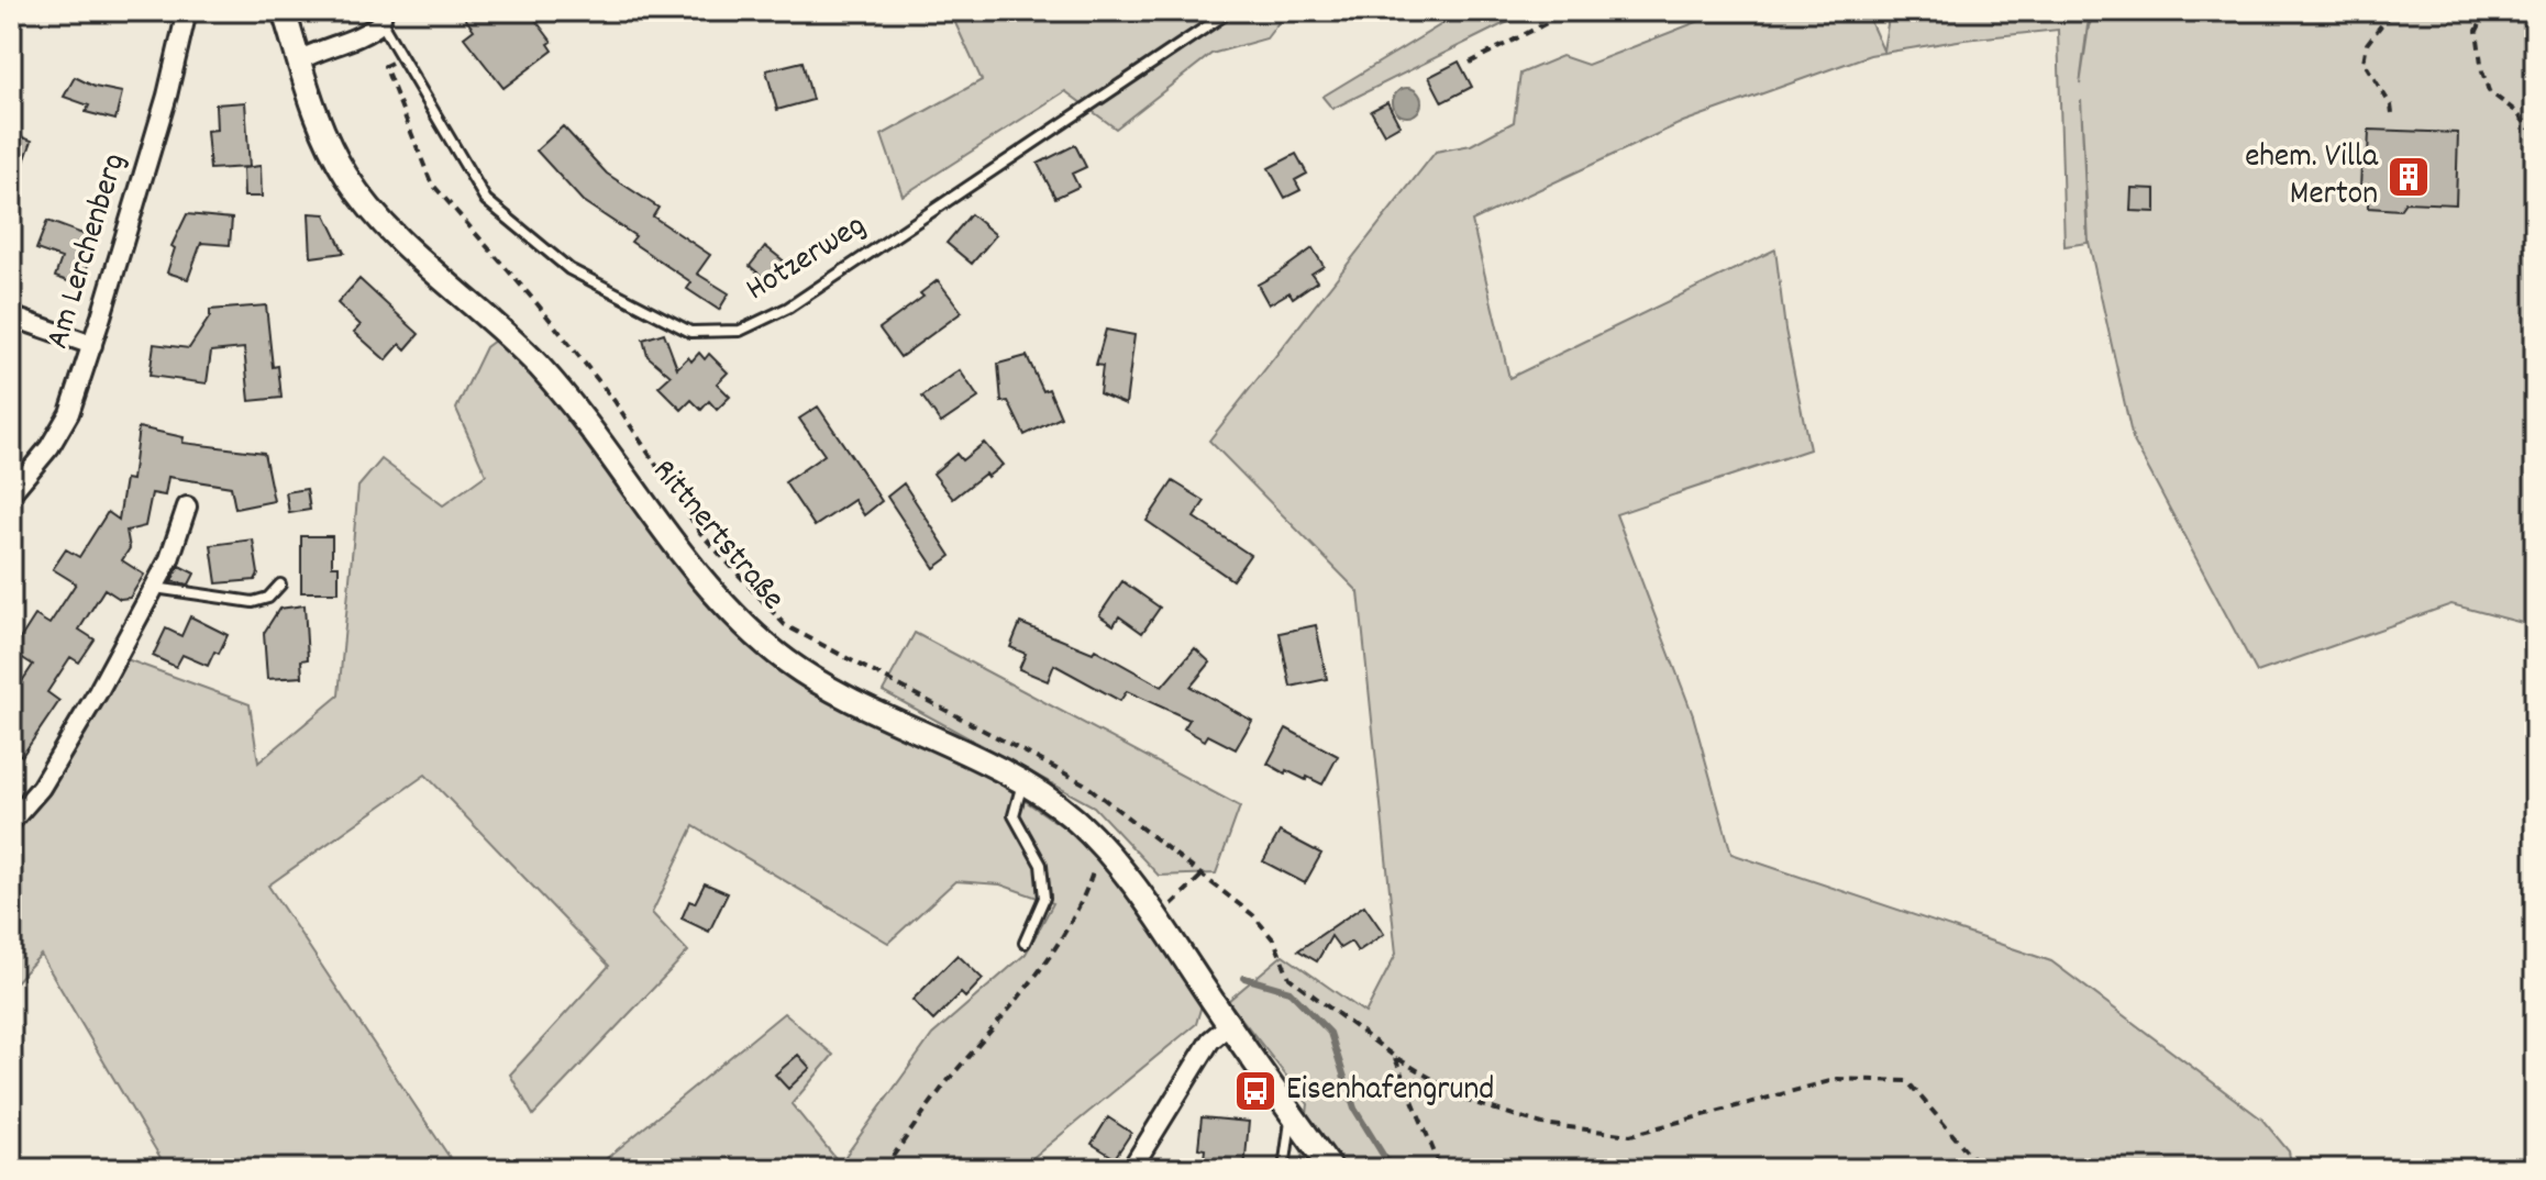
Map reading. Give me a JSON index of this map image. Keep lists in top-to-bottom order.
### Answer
{
  "streets": {
    "street": ["Am Lerchenberg", "Rittnertstraße"],
    "lane": ["Hotzerweg"]
  },
  "places": {
    "building": ["ehem. Villa Merton"],
    "bus stop": ["Eisenhafengrund"]
  }
}
